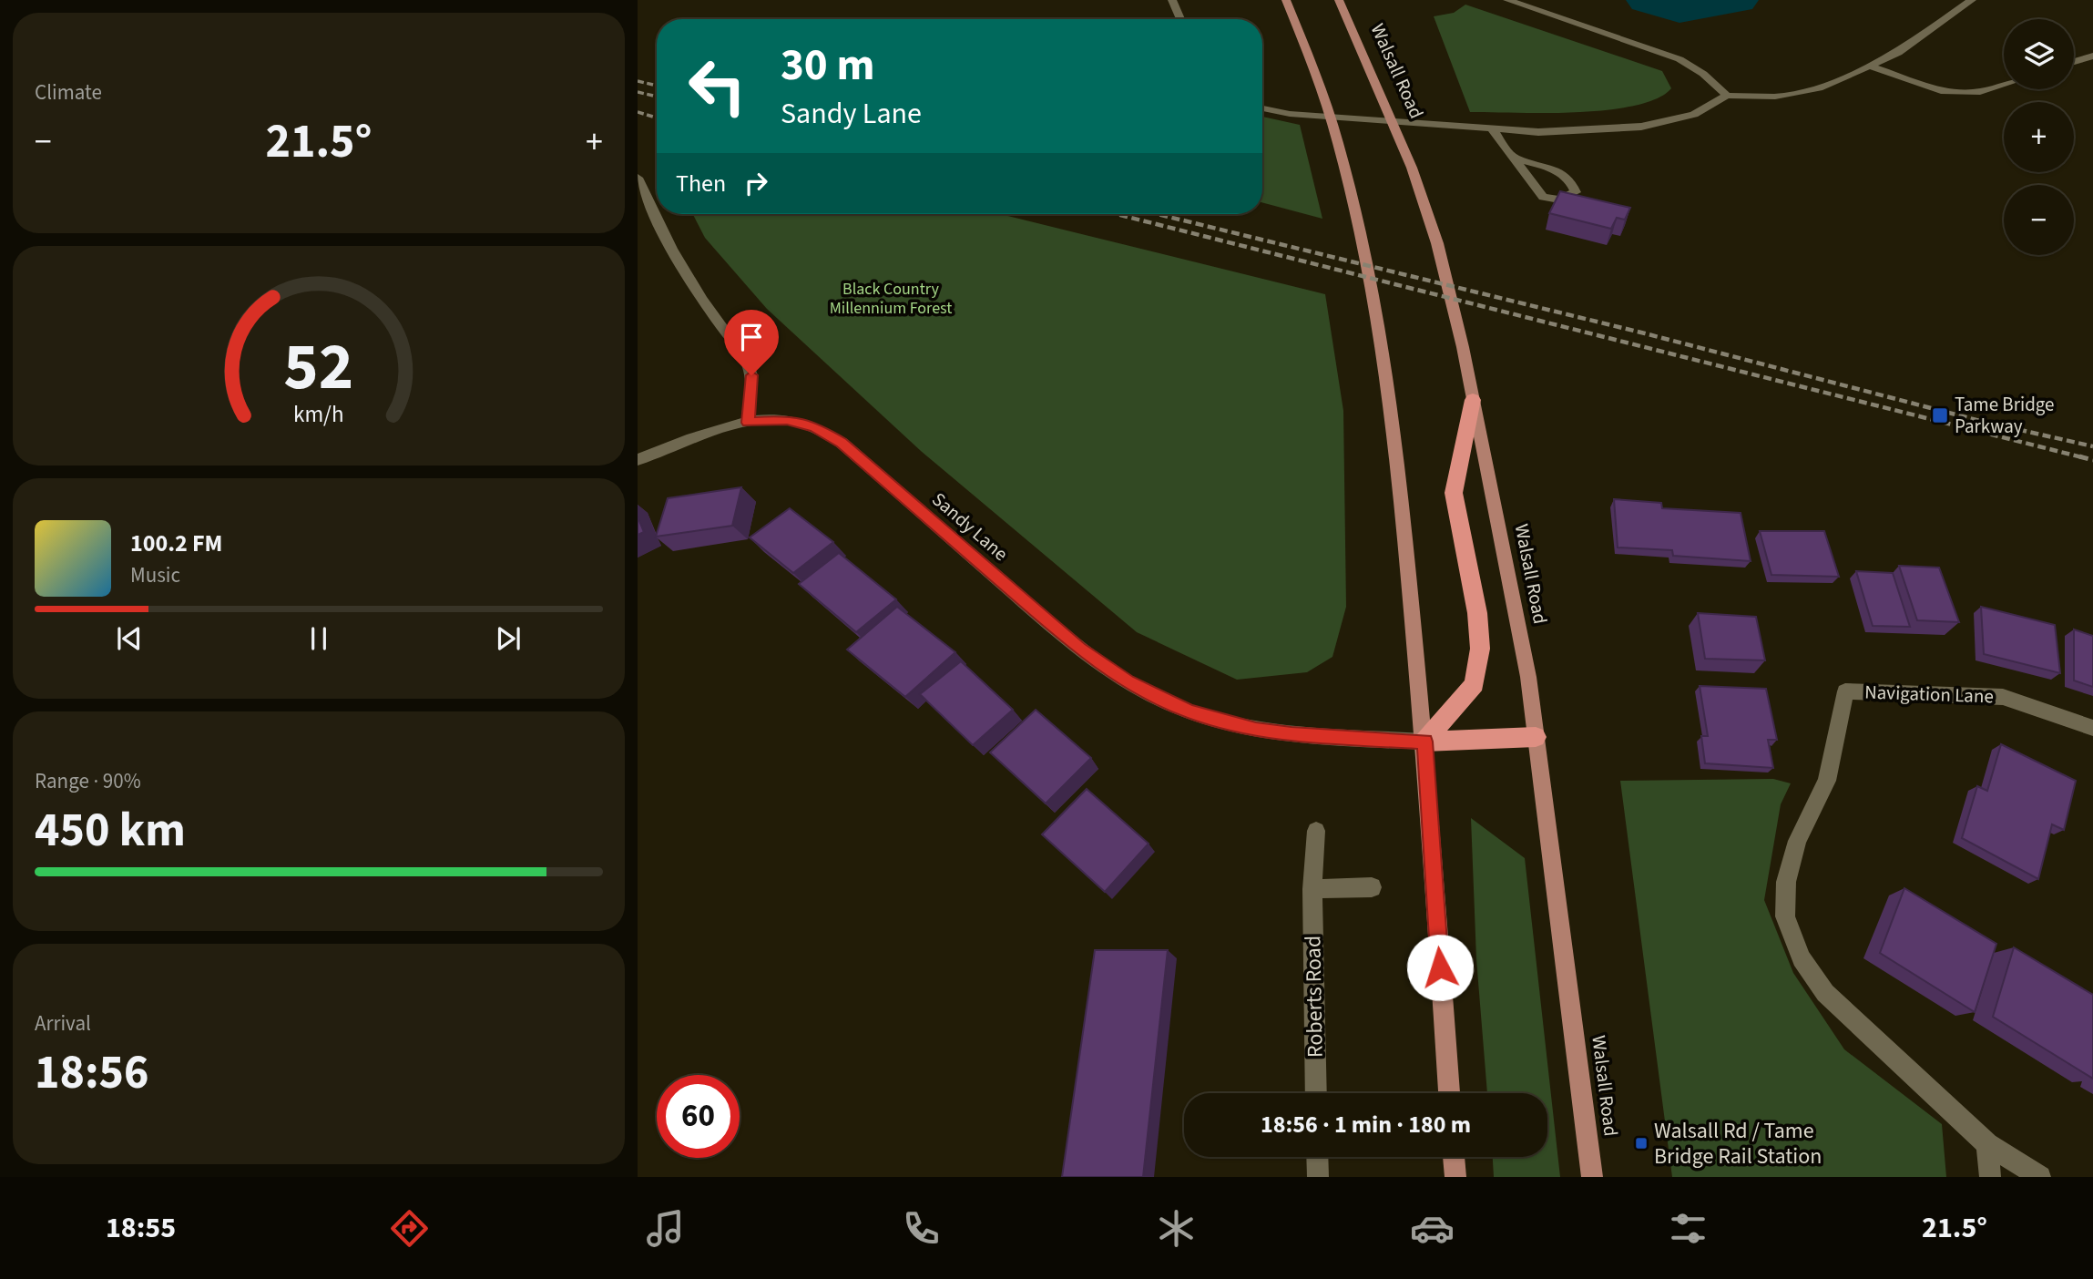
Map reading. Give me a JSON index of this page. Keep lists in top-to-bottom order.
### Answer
{
  "streets": {
    "main road": ["Walsall Road"],
    "street": ["Sandy Lane", "Navigation Lane", "Roberts Road"]
  },
  "parks": ["Black Country Millennium Forest"],
  "places": {
    "transit": ["Tame Bridge Parkway", "Walsall Rd / Tame Bridge Rail Station"]
  },
  "page": {
    "tile": [
      "Climate",
      ["Range · 90%", "450 km"],
      ["Arrival", "18:56"]
    ],
    "map_buttons": ["+", "−"],
    "turn": ["30 m", "Sandy Lane"],
    "heat": ["−", "21.5°", "+"],
    "then": "Then",
    "song": ["100.2 FM", "Music"],
    "limit": "60",
    "trip": "18:56 · 1 min · 180 m",
    "tabs": ["18:55", "21.5°"],
    "gauge": ["52", "km/h"]
  }
}
